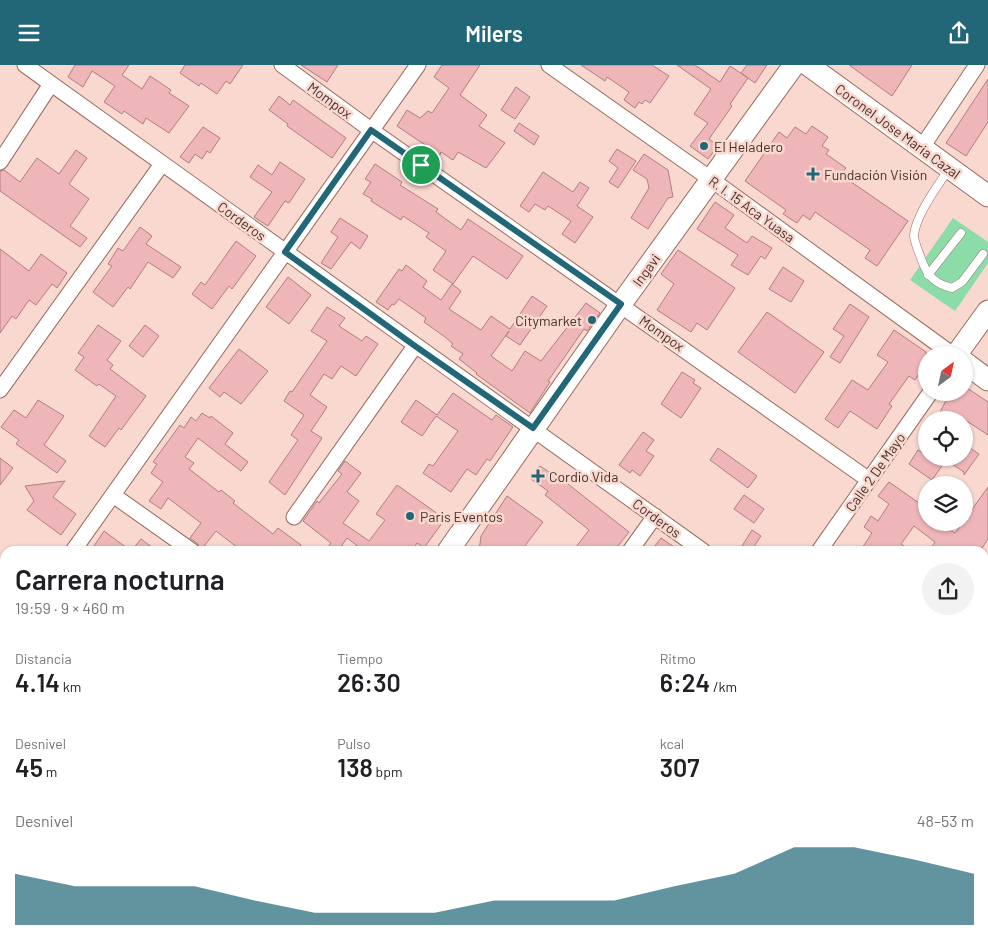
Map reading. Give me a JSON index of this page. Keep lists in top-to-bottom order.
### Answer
{
  "streets": {
    "main road": ["Coronel Jose Maria Cazal", "Ingavi"],
    "street": [
      "Mompox",
      "R. I. 15 Aca Yuasa",
      "Corderos",
      "Calle 2 De Mayo"
    ]
  },
  "crossings": [
    ["Mompox", "Ingavi"],
    ["Mompox", "Calle 2 De Mayo"],
    ["R. I. 15 Aca Yuasa", "Ingavi"],
    ["Corderos", "Ingavi"]
  ],
  "places": {
    "other": ["El Heladero", "Citymarket", "Paris Eventos"],
    "health": ["Fundación Visión", "Cordio Vida"]
  },
  "north": "top right",
  "page": {
    "header": "Milers",
    "heading": ["Carrera nocturna", "19:59 · 9 × 460 m"],
    "stats": [
      ["Distancia", "4.14 km"],
      ["Tiempo", "26:30"],
      ["Ritmo", "6:24 /km"],
      ["Desnivel", "45 m"],
      ["Pulso", "138 bpm"],
      ["kcal", "307"]
    ],
    "chart": ["Desnivel", "48–53 m"]
  }
}
